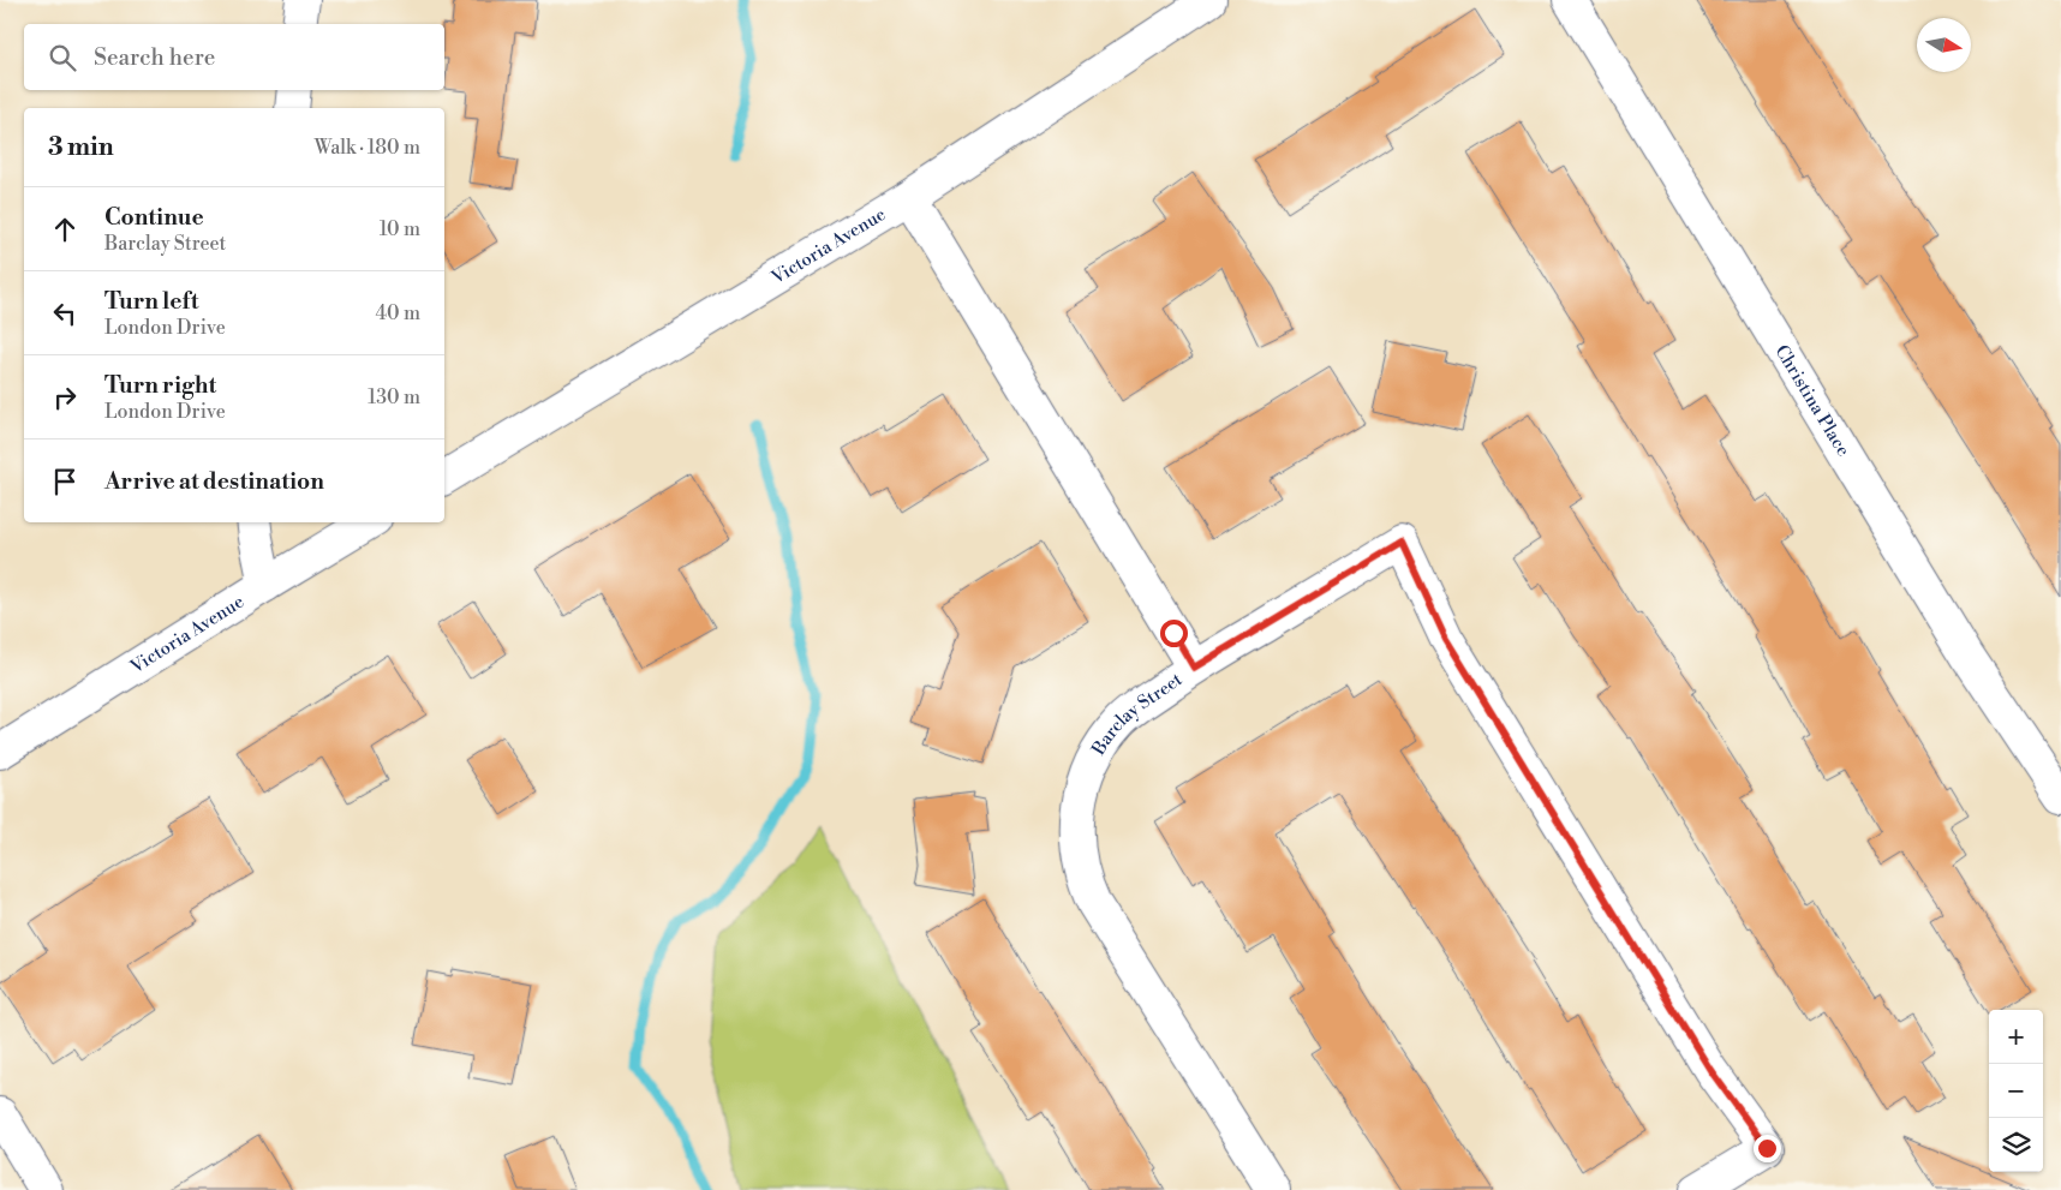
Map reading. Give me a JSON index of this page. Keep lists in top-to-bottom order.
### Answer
{
  "streets": {
    "street": ["Victoria Avenue", "Christina Place", "Barclay Street"]
  },
  "crossings": [
    ["Victoria Avenue", "Barclay Street"]
  ],
  "north": "right",
  "page": {
    "search": "Search here",
    "heading": ["3 min", "Walk · 180 m"],
    "list": [
      ["Continue", "Barclay Street", "10 m"],
      ["Turn left", "London Drive", "40 m"],
      ["Turn right", "London Drive", "130 m"],
      "Arrive at destination"
    ],
    "map_buttons": ["+", "−"]
  }
}
